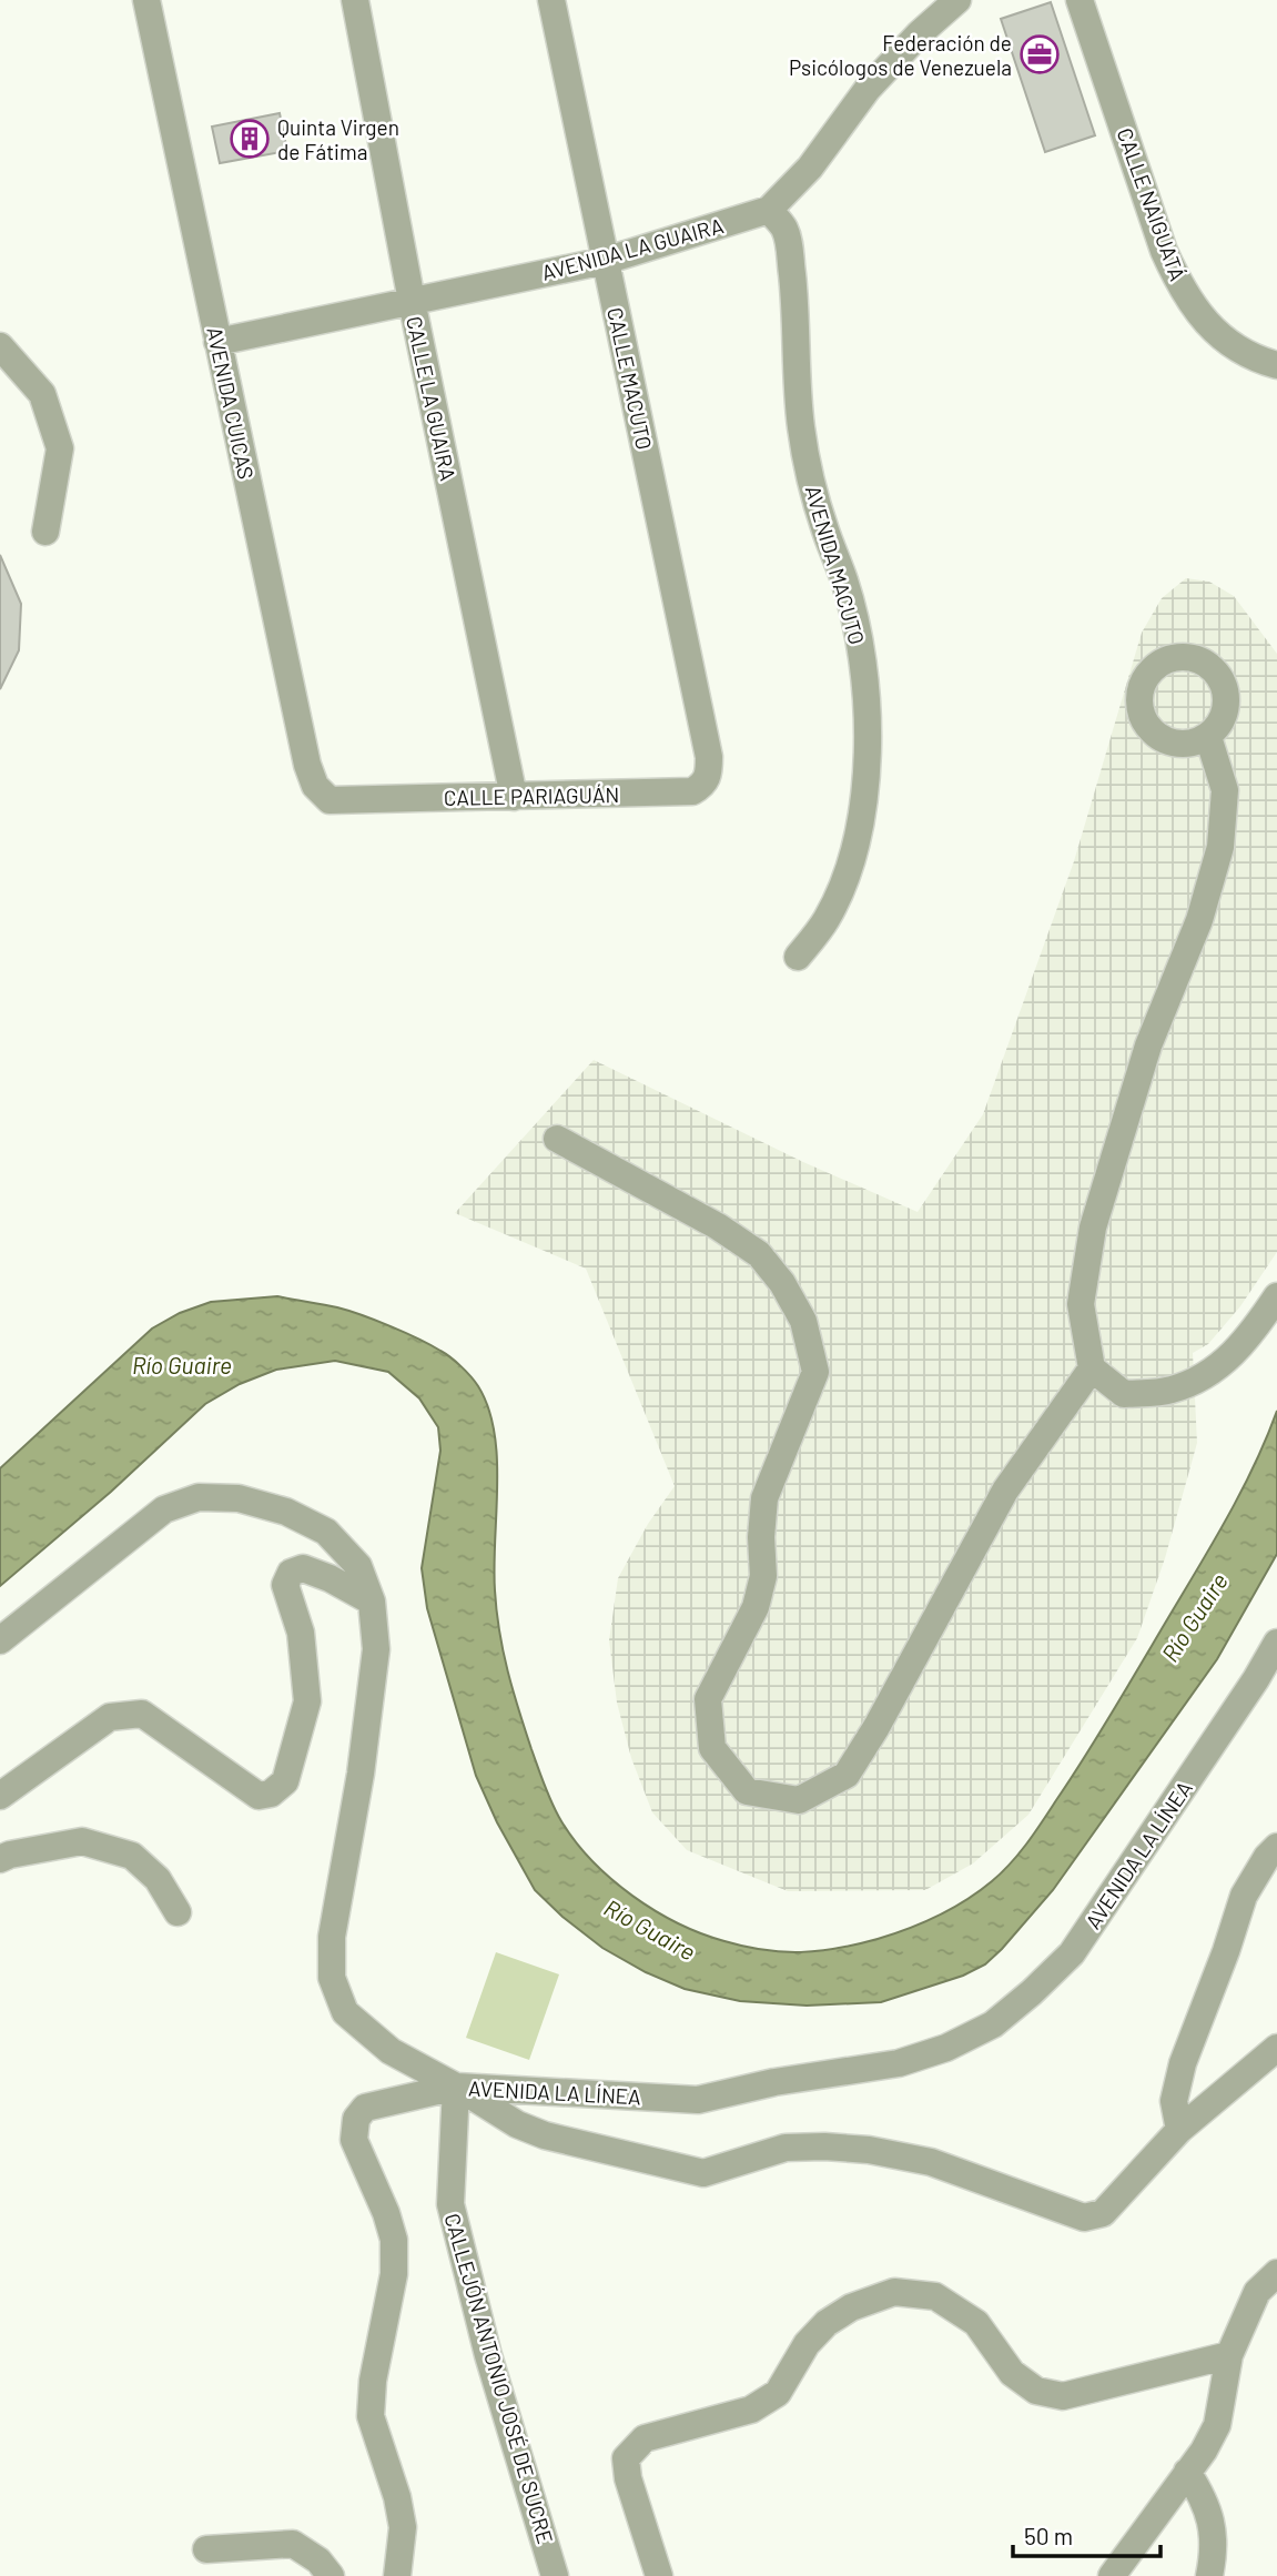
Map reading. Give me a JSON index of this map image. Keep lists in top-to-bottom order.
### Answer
{
  "streets": {
    "street": [
      "CALLE NAIGUATÁ",
      "AVENIDA LA GUAIRA",
      "CALLE MACUTO",
      "CALLE LA GUAIRA",
      "AVENIDA CUICAS",
      "AVENIDA MACUTO",
      "CALLE PARIAGUÁN",
      "AVENIDA LA LÍNEA",
      "CALLEJÓN ANTONIO JOSÉ DE SUCRE"
    ]
  },
  "crossings": [
    ["AVENIDA LA GUAIRA", "CALLE MACUTO"],
    ["AVENIDA LA GUAIRA", "CALLE LA GUAIRA"],
    ["AVENIDA LA GUAIRA", "AVENIDA CUICAS"],
    ["AVENIDA LA GUAIRA", "AVENIDA MACUTO"],
    ["CALLE MACUTO", "CALLE PARIAGUÁN"],
    ["CALLE LA GUAIRA", "CALLE PARIAGUÁN"],
    ["AVENIDA CUICAS", "CALLE PARIAGUÁN"],
    ["AVENIDA LA LÍNEA", "CALLEJÓN ANTONIO JOSÉ DE SUCRE"]
  ],
  "water": ["Río Guaire"],
  "places": {
    "office": ["Federación de Psicólogos de Venezuela"],
    "building": ["Quinta Virgen de Fátima"]
  },
  "scale_bar": "50 m"
}
